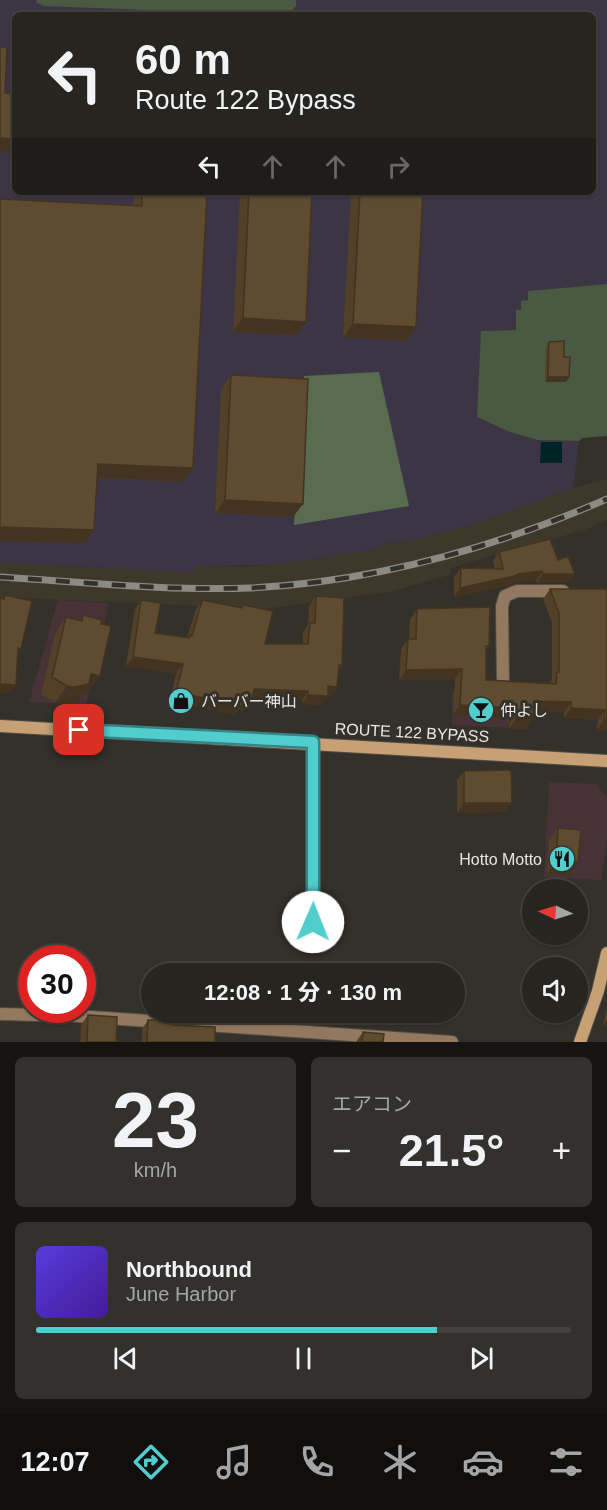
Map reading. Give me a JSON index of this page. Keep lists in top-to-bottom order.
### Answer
{
  "streets": {
    "street": ["ROUTE 122 BYPASS"]
  },
  "places": {
    "shop": ["バーバー神山"],
    "bar": ["仲よし"],
    "restaurant": ["Hotto Motto"]
  },
  "north": "left",
  "page": {
    "turn": ["60 m", "Route 122 Bypass"],
    "limit": "30",
    "trip": "12:08 · 1 分 · 130 m",
    "tile": [
      ["23", "km/h"],
      "エアコン"
    ],
    "heat": ["−", "21.5°", "+"],
    "song": ["Northbound", "June Harbor"],
    "tabs": "12:07"
  }
}
